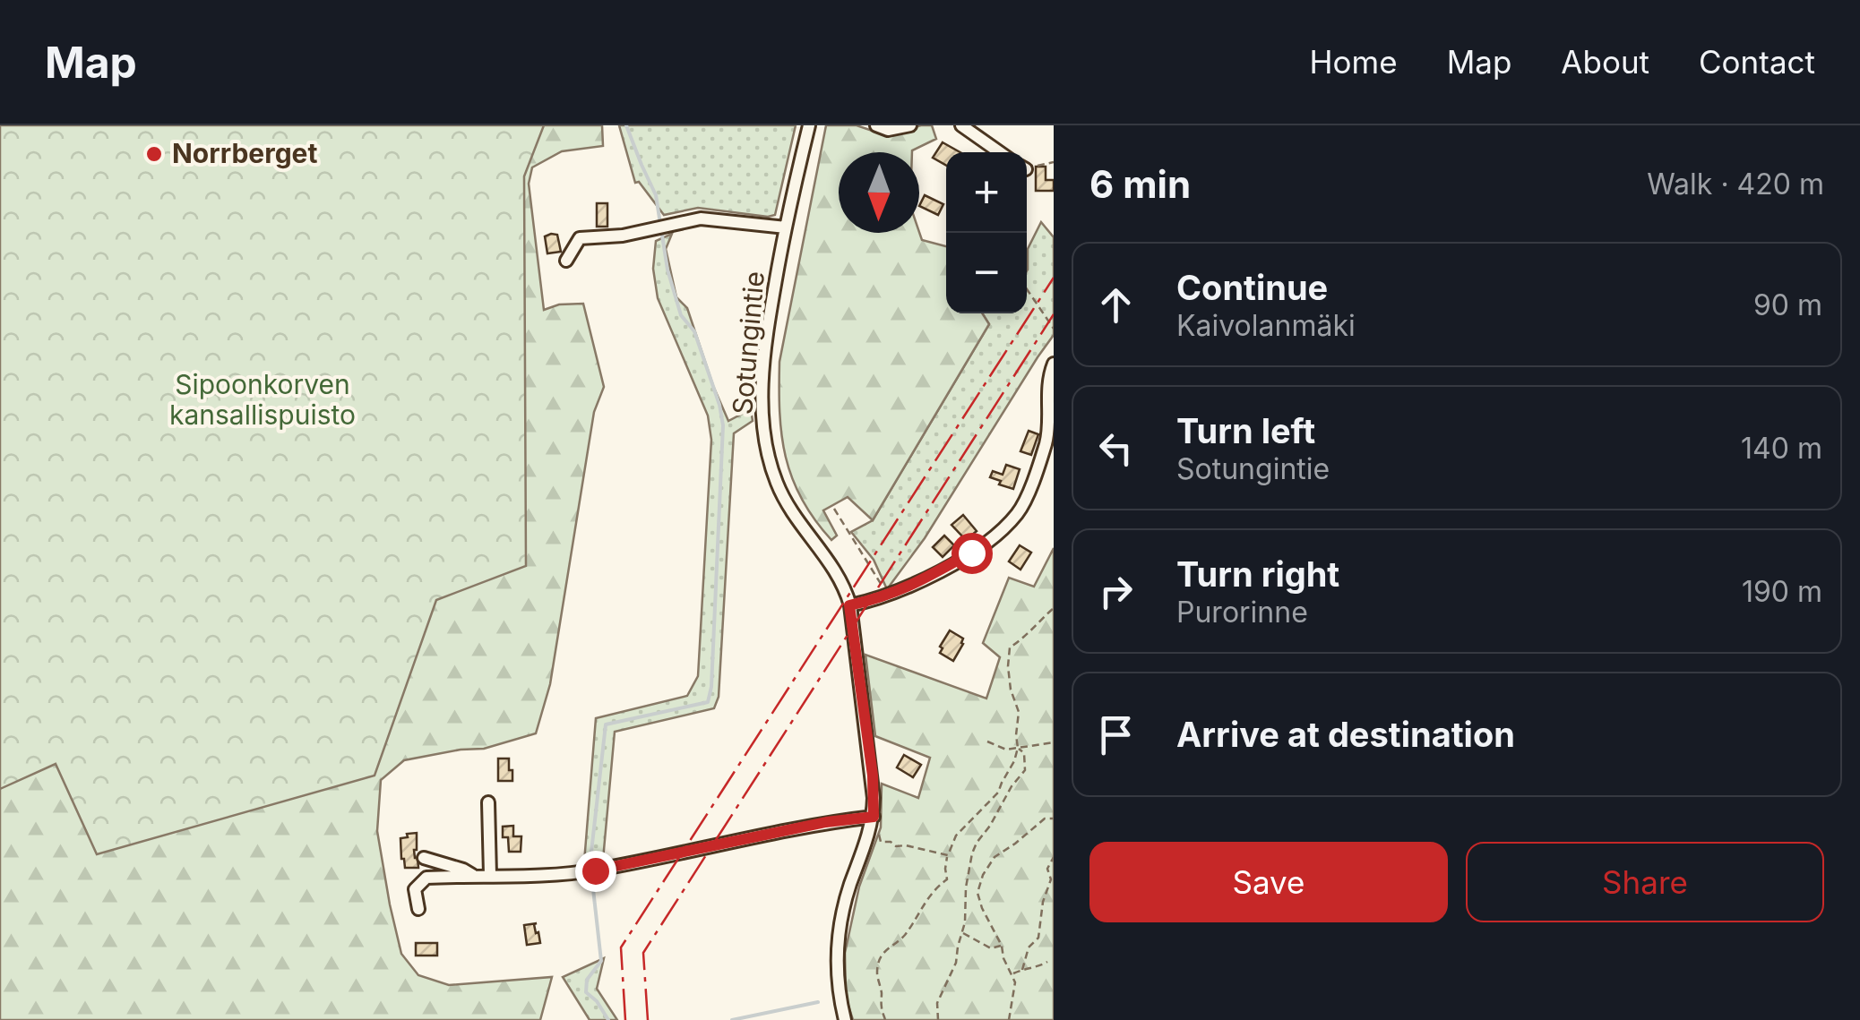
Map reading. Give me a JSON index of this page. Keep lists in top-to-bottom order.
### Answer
{
  "streets": {
    "street": ["Sotungintie"]
  },
  "parks": ["Sipoonkorven kansallispuisto"],
  "places": ["Norrberget"],
  "north": "bottom",
  "page": {
    "header": "Map",
    "nav": [
      "Home",
      "Map",
      "About",
      "Contact"
    ],
    "heading": ["6 min", "Walk · 420 m"],
    "map_buttons": ["+", "−"],
    "list": [
      ["Continue", "Kaivolanmäki", "90 m"],
      ["Turn left", "Sotungintie", "140 m"],
      ["Turn right", "Purorinne", "190 m"],
      "Arrive at destination"
    ],
    "buttons": ["Save", "Share"]
  }
}
